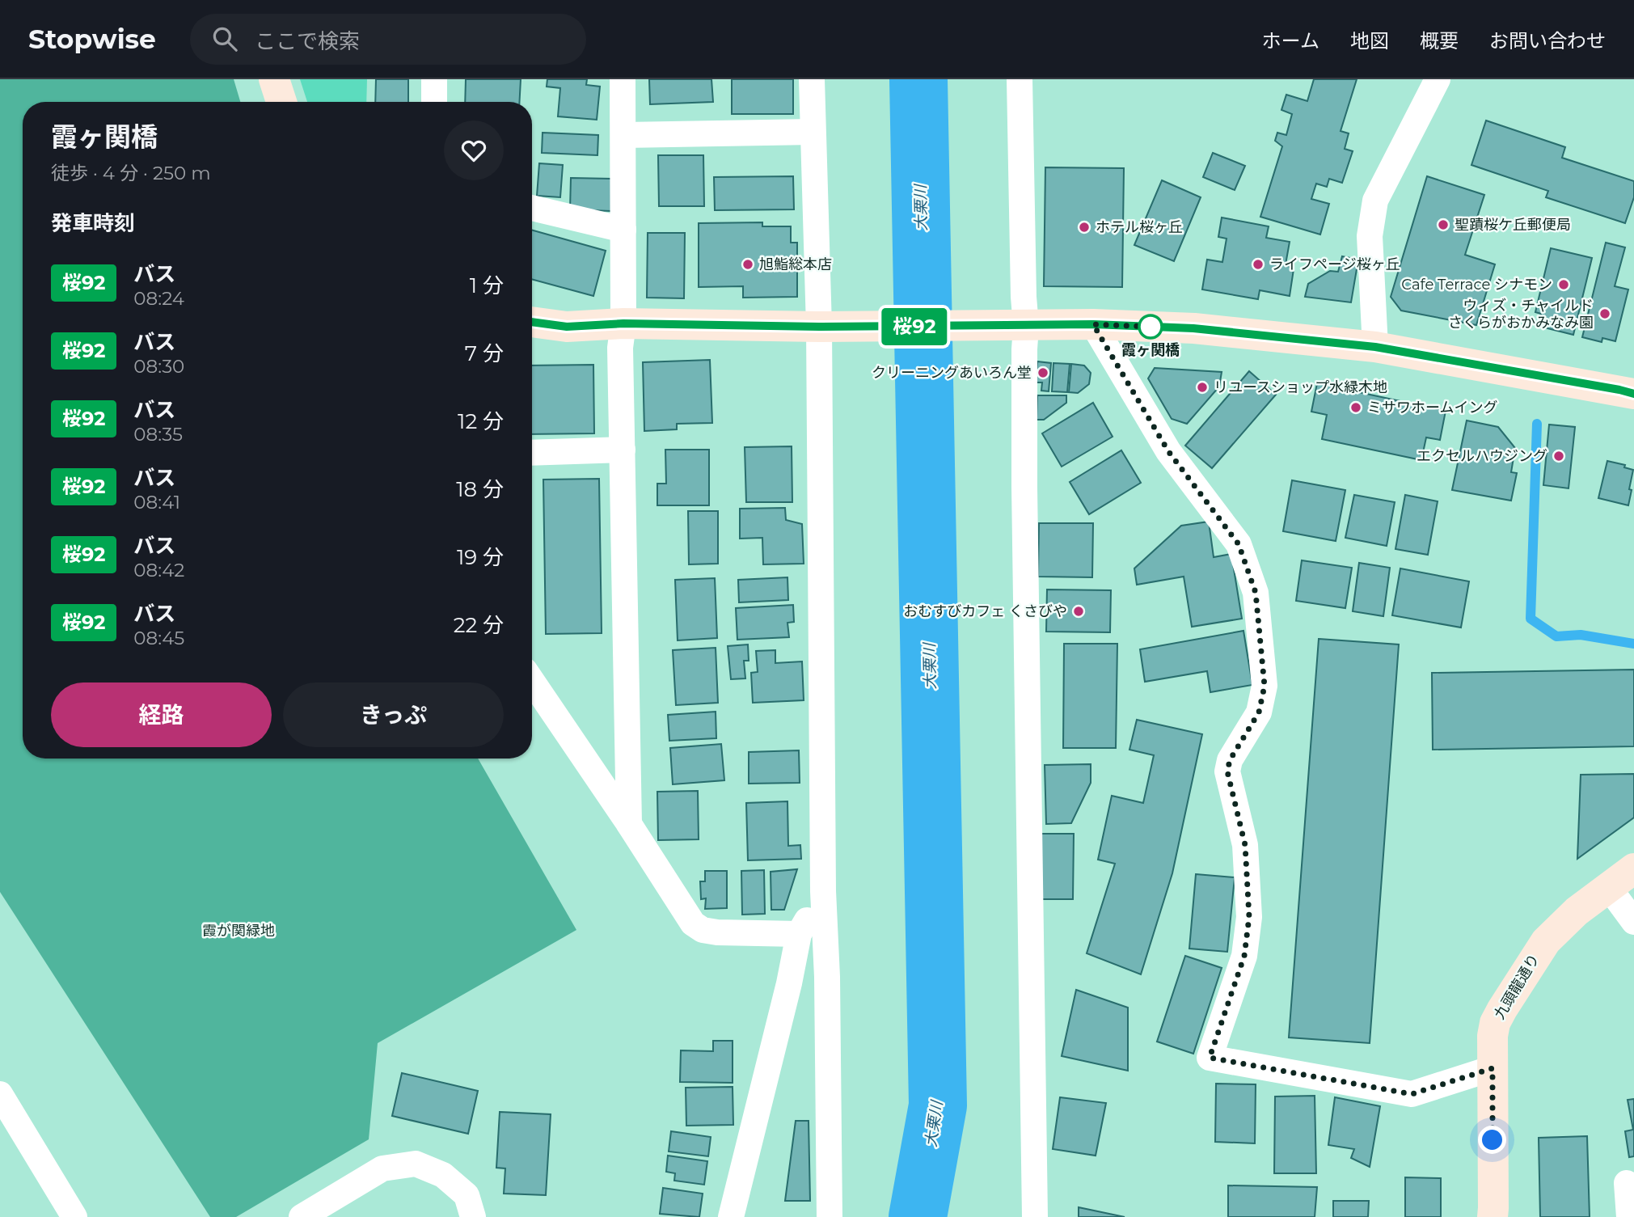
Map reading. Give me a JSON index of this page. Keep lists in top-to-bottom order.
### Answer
{
  "streets": {
    "street": ["九頭龍通り"]
  },
  "water": ["大栗川"],
  "parks": ["霞が関緑地"],
  "places": [
    "聖蹟桜ケ丘郵便局",
    "ホテル桜ヶ丘",
    "旭鮨総本店",
    "ライフページ桜ヶ丘",
    "Cafe Terrace シナモン",
    "ウィズ・チャイルド さくらがおかみなみ園",
    "霞ヶ関橋",
    "クリーニングあいろん堂",
    "リユースショップ水緑木地",
    "ミサワホームイング",
    "エクセルハウジング",
    "おむすびカフェ くさびや"
  ],
  "lines": ["bus line 桜92"],
  "page": {
    "header": "Stopwise",
    "search": "ここで検索",
    "nav": [
      "ホーム",
      "地図",
      "概要",
      "お問い合わせ"
    ],
    "on_map": "桜92",
    "heading": [
      ["霞ヶ関橋", "徒歩 · 4 分 · 250 m"],
      "発車時刻"
    ],
    "list": [
      {
        "mark": "桜92",
        "name": "バス",
        "note": "08:24",
        "value": "1 分"
      },
      {
        "mark": "桜92",
        "name": "バス",
        "note": "08:30",
        "value": "7 分"
      },
      {
        "mark": "桜92",
        "name": "バス",
        "note": "08:35",
        "value": "12 分"
      },
      {
        "mark": "桜92",
        "name": "バス",
        "note": "08:41",
        "value": "18 分"
      },
      {
        "mark": "桜92",
        "name": "バス",
        "note": "08:42",
        "value": "19 分"
      },
      {
        "mark": "桜92",
        "name": "バス",
        "note": "08:45",
        "value": "22 分"
      }
    ],
    "buttons": ["経路", "きっぷ"]
  }
}
